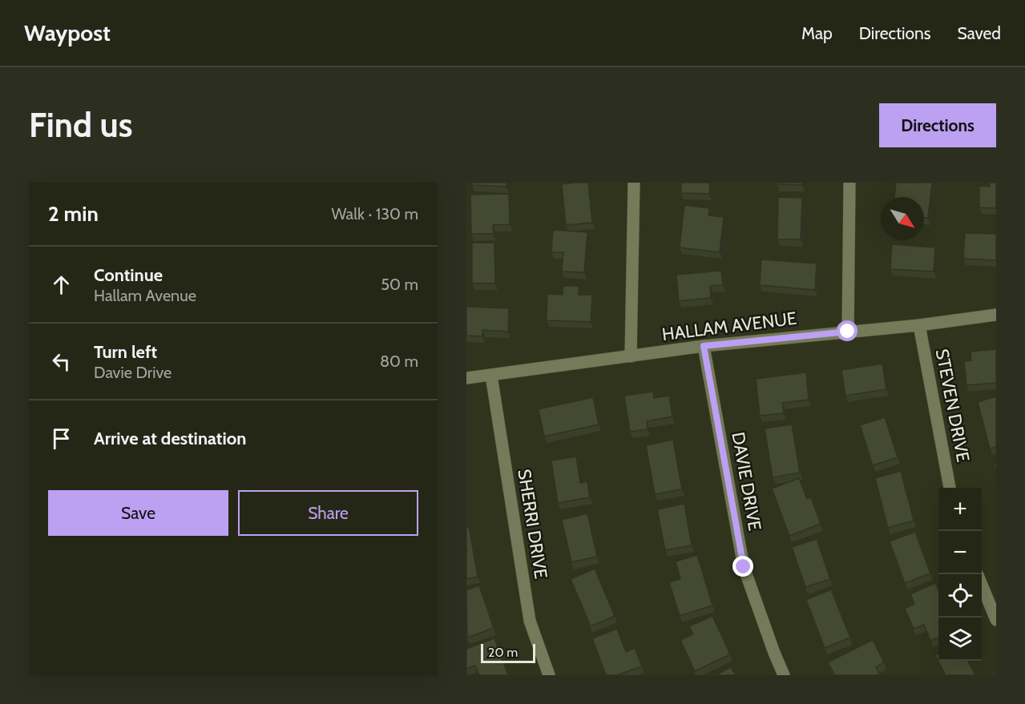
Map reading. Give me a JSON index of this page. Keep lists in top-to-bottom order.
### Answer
{
  "streets": {
    "street": [
      "HALLAM AVENUE",
      "STEVEN DRIVE",
      "DAVIE DRIVE",
      "SHERRI DRIVE"
    ]
  },
  "crossings": [
    ["HALLAM AVENUE", "STEVEN DRIVE"],
    ["HALLAM AVENUE", "DAVIE DRIVE"],
    ["HALLAM AVENUE", "SHERRI DRIVE"]
  ],
  "scale_bar": "20 m",
  "north": "bottom right",
  "page": {
    "header": "Waypost",
    "nav": ["Map", "Directions", "Saved"],
    "buttons": [
      "Directions",
      ["Save", "Share"]
    ],
    "title": "Find us",
    "heading": ["2 min", "Walk · 130 m"],
    "list": [
      ["Continue", "Hallam Avenue", "50 m"],
      ["Turn left", "Davie Drive", "80 m"],
      "Arrive at destination"
    ],
    "map_buttons": ["+", "−"],
    "scale": "20 m"
  }
}
